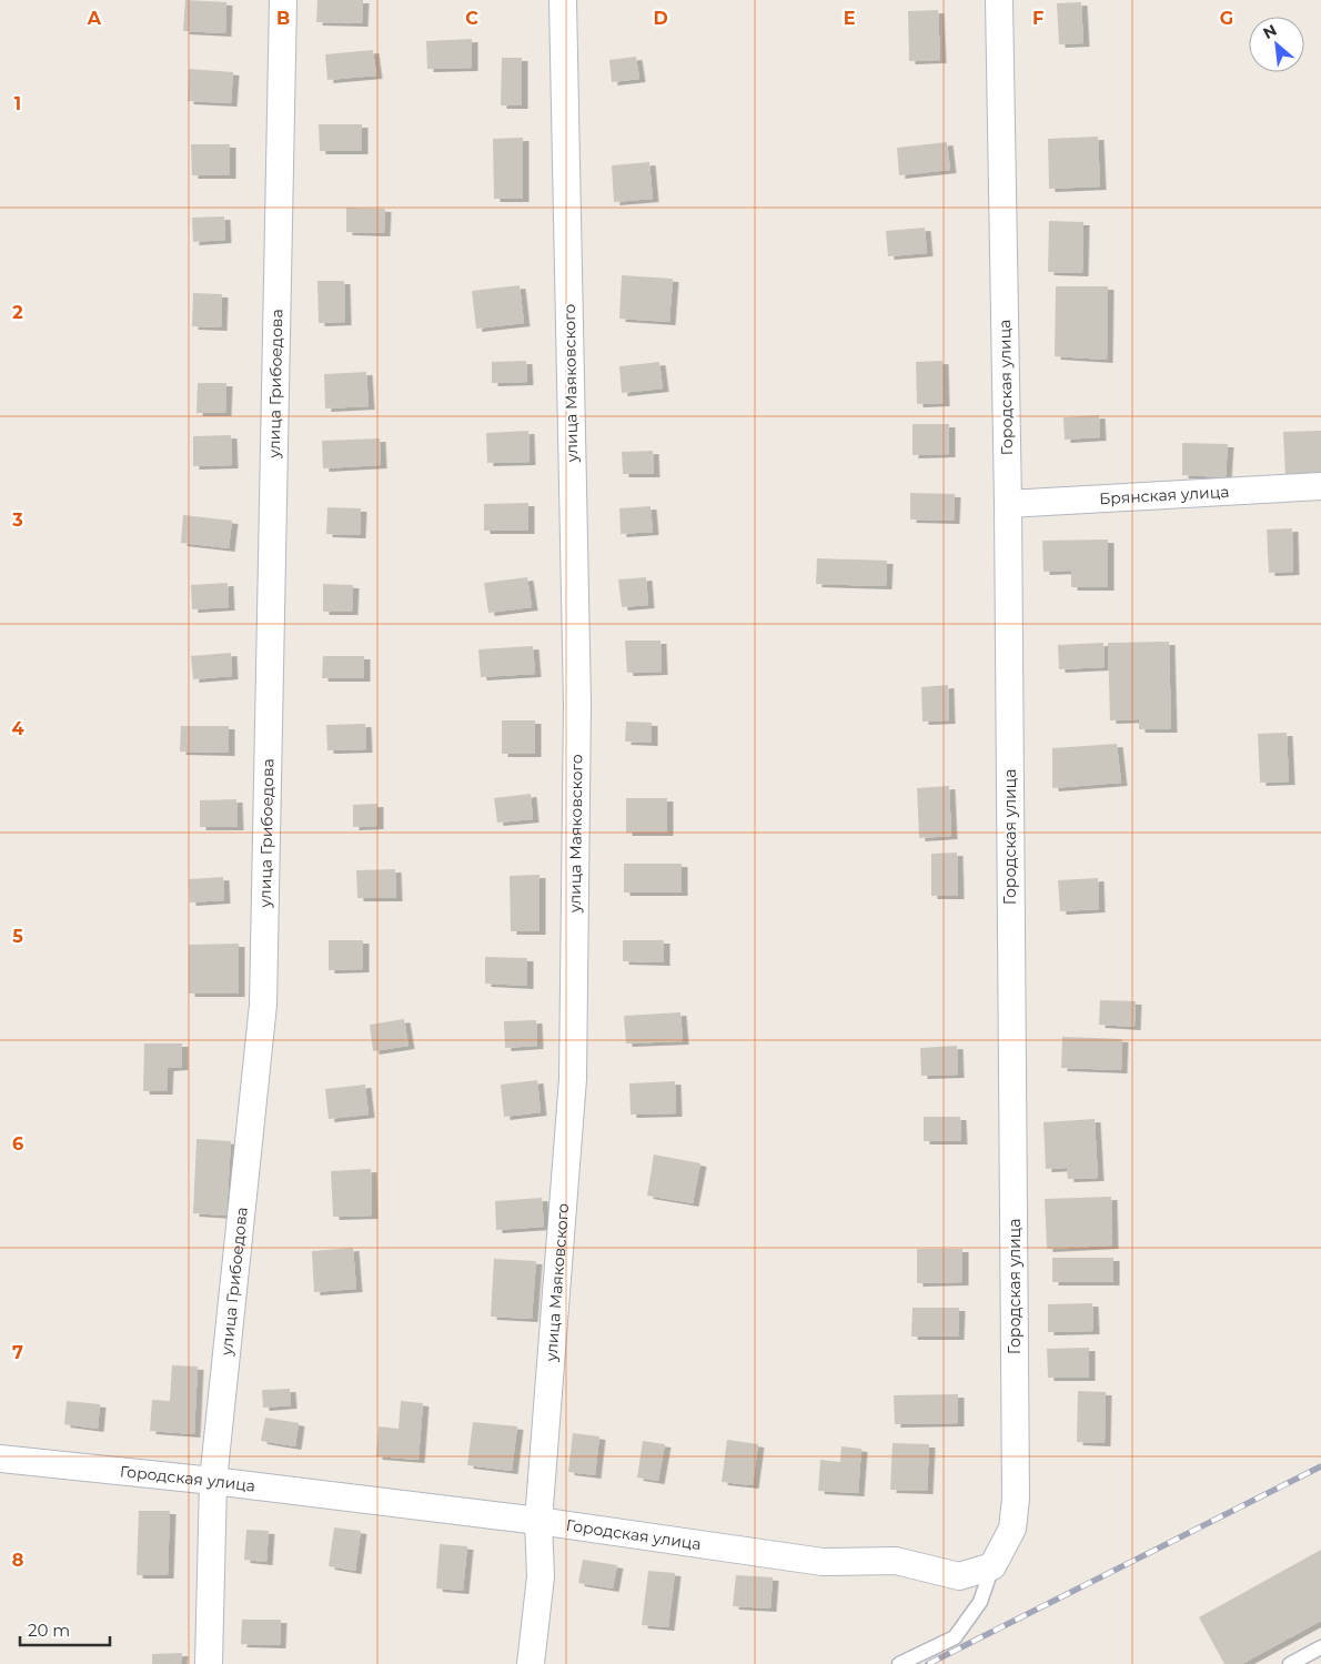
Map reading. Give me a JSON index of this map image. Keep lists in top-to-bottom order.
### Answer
{
  "streets": {
    "street": [
      "улица Маяковского",
      "улица Грибоедова",
      "Городская улица",
      "Брянская улица"
    ]
  },
  "crossings": [
    ["улица Маяковского", "Городская улица"],
    ["улица Грибоедова", "Городская улица"],
    ["Городская улица", "Брянская улица"]
  ],
  "scale_bar": "20 m",
  "north": "top left",
  "grid": {
    "columns": [
      "A",
      "B",
      "C",
      "D",
      "E",
      "F",
      "G"
    ],
    "rows": [
      "1",
      "2",
      "3",
      "4",
      "5",
      "6",
      "7",
      "8"
    ]
  }
}
